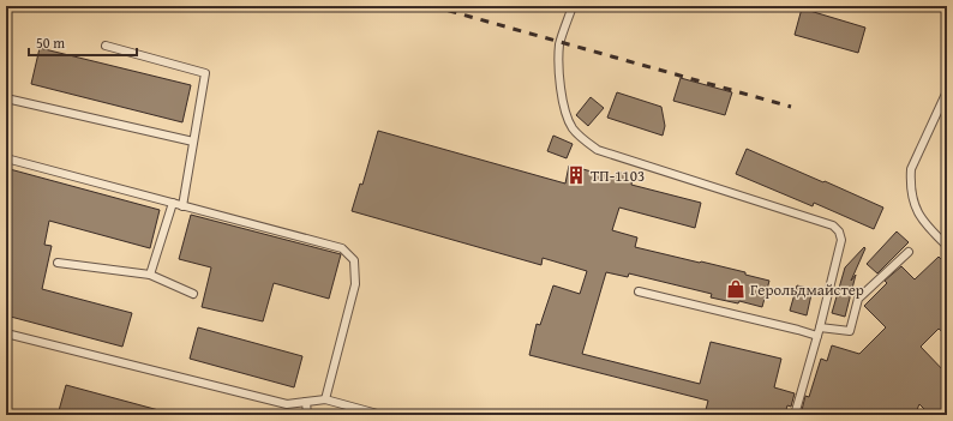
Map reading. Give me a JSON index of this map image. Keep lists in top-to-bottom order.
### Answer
{
  "places": {
    "building": ["ТП-1103"],
    "shop": ["Герольдмайстер"]
  },
  "scale_bar": "50 m"
}
